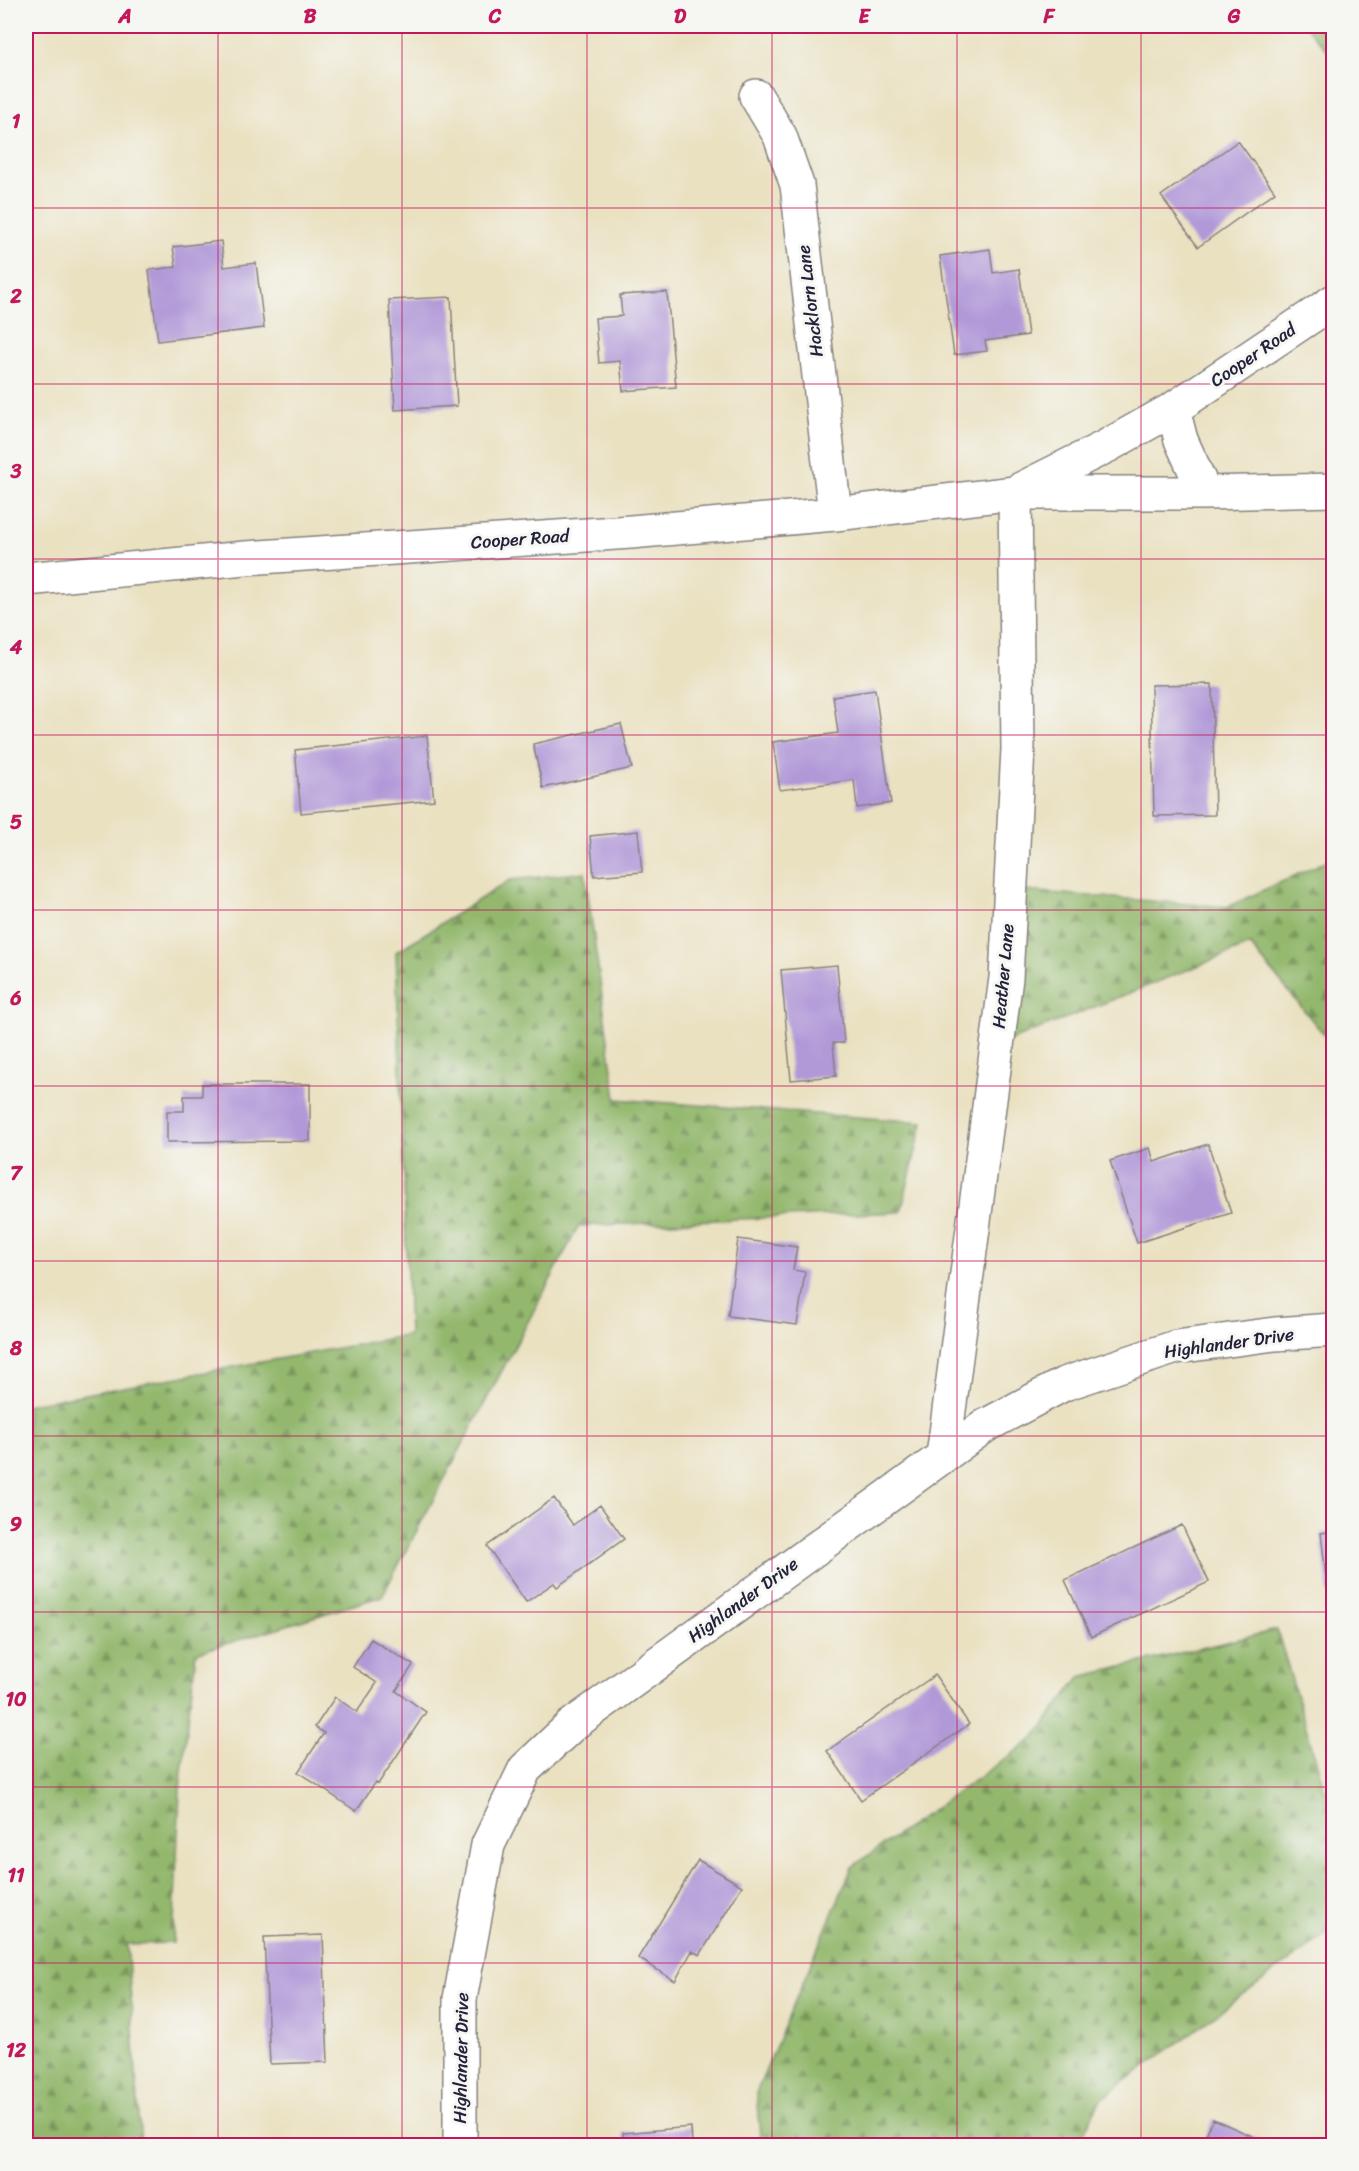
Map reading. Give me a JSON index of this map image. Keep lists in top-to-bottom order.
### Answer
{
  "streets": {
    "street": [
      "Hacklorn Lane",
      "Cooper Road",
      "Heather Lane",
      "Highlander Drive"
    ]
  },
  "crossings": [
    ["Hacklorn Lane", "Cooper Road"],
    ["Cooper Road", "Heather Lane"],
    ["Heather Lane", "Highlander Drive"]
  ],
  "grid": {
    "columns": [
      "A",
      "B",
      "C",
      "D",
      "E",
      "F",
      "G"
    ],
    "rows": [
      "1",
      "2",
      "3",
      "4",
      "5",
      "6",
      "7",
      "8",
      "9",
      "10",
      "11",
      "12"
    ]
  }
}
